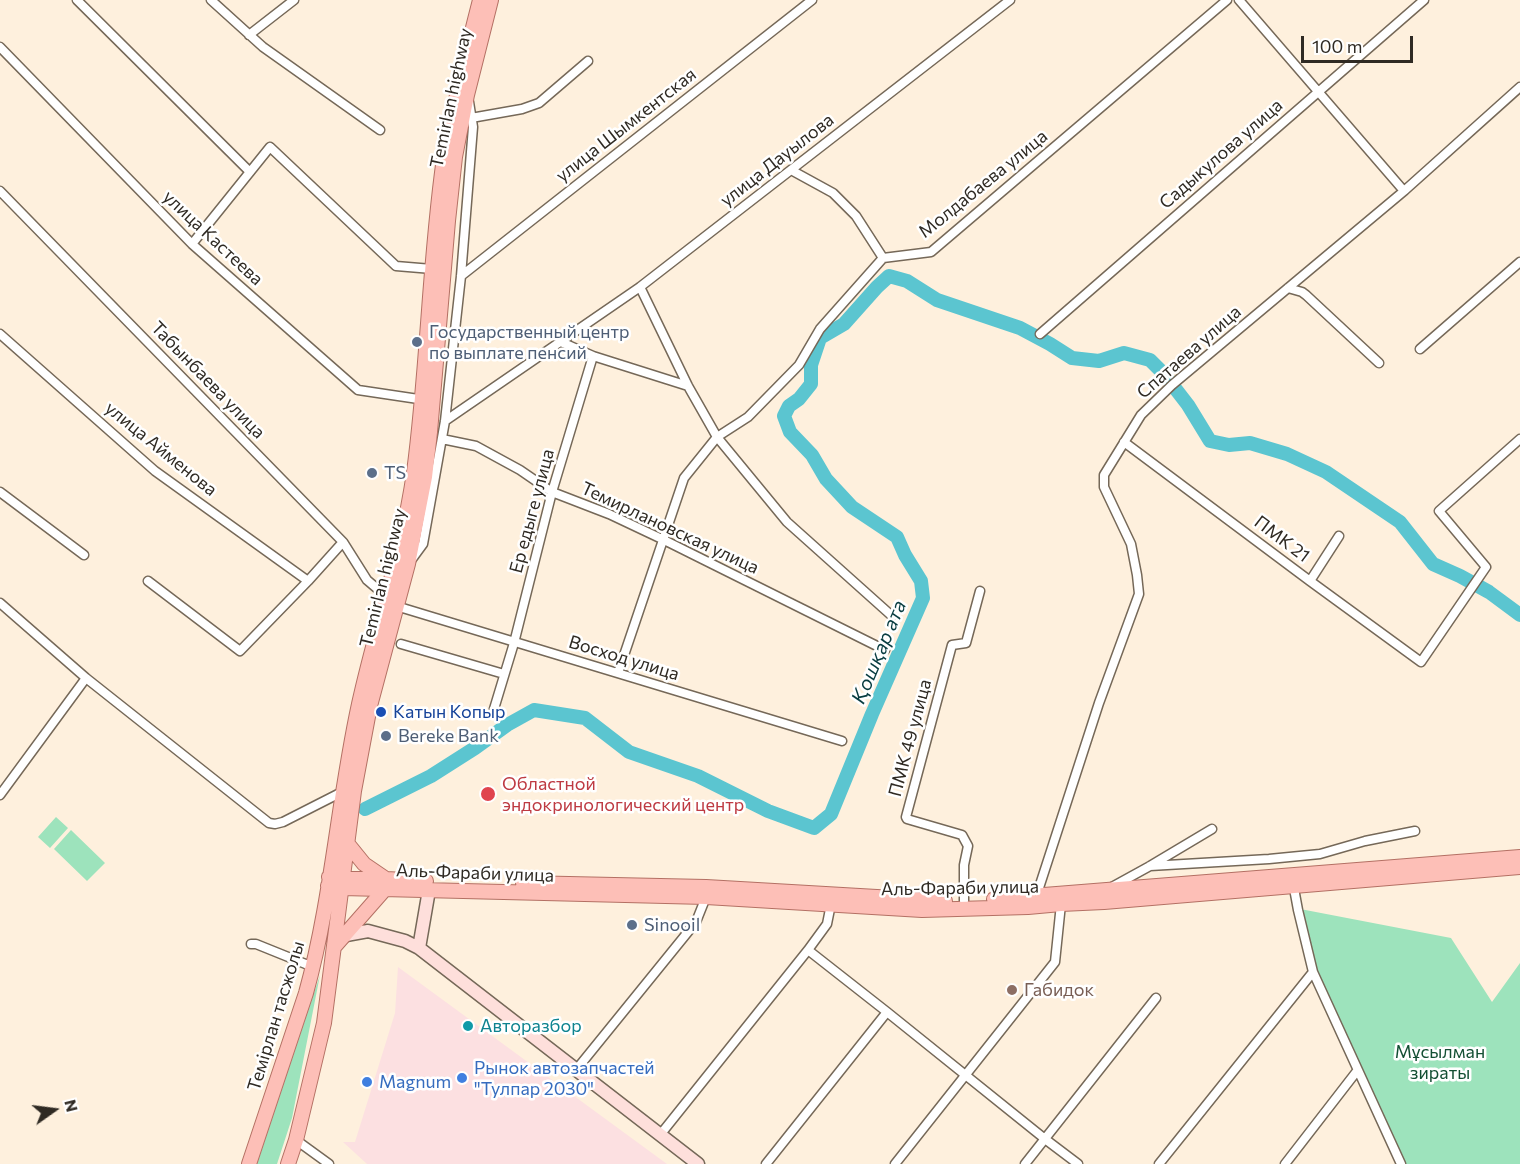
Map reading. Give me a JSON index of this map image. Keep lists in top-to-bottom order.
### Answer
{
  "streets": {
    "main road": ["Temirlan highway", "Аль-Фараби улица", "Темірлан тасжолы"],
    "street": [
      "улица Шымкентская",
      "Садыкулова улица",
      "улица Дауылова",
      "Молдабаева улица",
      "улица Кастеева",
      "Спатаева улица",
      "Табынбаева улица",
      "улица Айменова",
      "Ер едыге улица",
      "Темирлановская улица",
      "ПМК 21",
      "Восход улица",
      "ПМК 49 улица"
    ]
  },
  "crossings": [
    ["Temirlan highway", "улица Кастеева"],
    ["Temirlan highway", "Табынбаева улица"],
    ["Temirlan highway", "Восход улица"],
    ["Temirlan highway", "Аль-Фараби улица"],
    ["Temirlan highway", "Темірлан тасжолы"],
    ["Спатаева улица", "ПМК 21"],
    ["Спатаева улица", "Аль-Фараби улица"],
    ["Табынбаева улица", "Восход улица"],
    ["Ер едыге улица", "Темирлановская улица"],
    ["Ер едыге улица", "Восход улица"],
    ["ПМК 49 улица", "Аль-Фараби улица"],
    ["Аль-Фараби улица", "Темірлан тасжолы"]
  ],
  "water": ["Қошқар ата"],
  "parks": ["Мұсылман зираты"],
  "places": [
    "Государственный центр по выплате пенсий",
    "TS",
    "Катын Копыр",
    "Bereke Bank",
    "Областной эндокринологический центр",
    "Sinooil",
    "Габидок",
    "Авторазбор",
    "Рынок автозапчастей \"Тулпар 2030\"",
    "Magnum"
  ],
  "scale_bar": "100 m",
  "north": "right"
}
